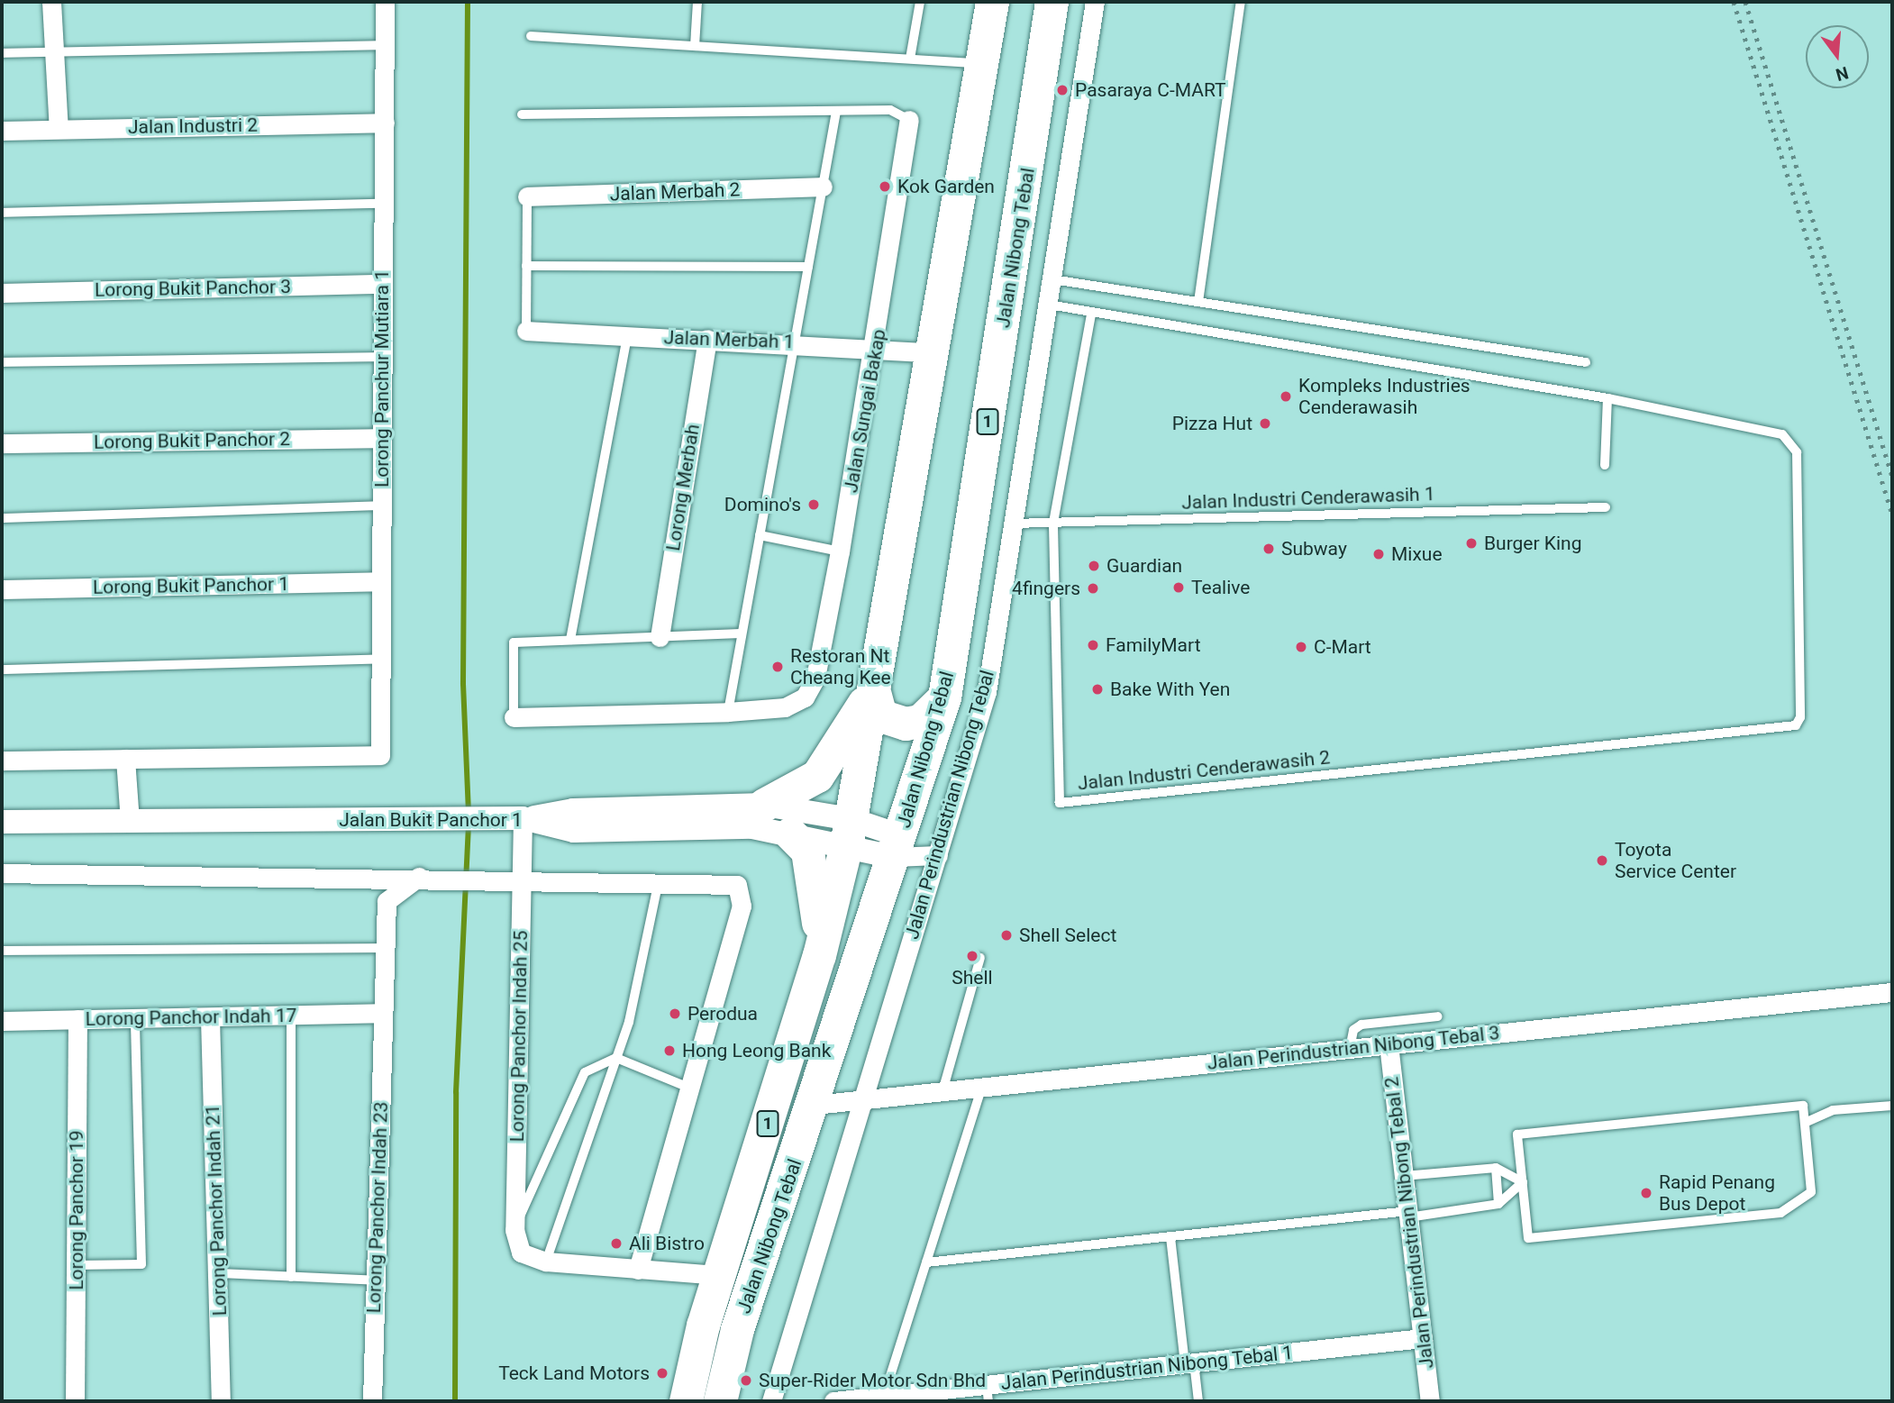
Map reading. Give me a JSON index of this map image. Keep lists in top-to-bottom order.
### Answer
{
  "streets": {
    "highway": ["Jalan Nibong Tebal", "1"],
    "street": [
      "Jalan Industri 2",
      "Jalan Merbah 2",
      "Lorong Bukit Panchor 3",
      "Jalan Merbah 1",
      "Lorong Panchur Mutiara 1",
      "Jalan Sungai Bakap",
      "Lorong Bukit Panchor 2",
      "Lorong Merbah",
      "Lorong Bukit Panchor 1",
      "Jalan Perindustrian Nibong Tebal",
      "Jalan Bukit Panchor 1",
      "Lorong Panchor Indah 17",
      "Lorong Panchor Indah 25",
      "Jalan Perindustrian Nibong Tebal 3",
      "Lorong Panchor Indah 23",
      "Lorong Panchor 19",
      "Lorong Panchor Indah 21",
      "Jalan Perindustrian Nibong Tebal 2",
      "Jalan Perindustrian Nibong Tebal 1"
    ],
    "lane": ["Jalan Industri Cenderawasih 1", "Jalan Industri Cenderawasih 2"]
  },
  "crossings": [
    ["Jalan Industri 2", "Lorong Panchur Mutiara 1"],
    ["Jalan Nibong Tebal", "Jalan Merbah 1"],
    ["Jalan Nibong Tebal", "Jalan Bukit Panchor 1"],
    ["Jalan Nibong Tebal", "Jalan Perindustrian Nibong Tebal 3"],
    ["Lorong Bukit Panchor 3", "Lorong Panchur Mutiara 1"],
    ["Jalan Merbah 1", "Jalan Sungai Bakap"],
    ["Jalan Merbah 1", "Lorong Merbah"],
    ["Lorong Panchur Mutiara 1", "Lorong Bukit Panchor 2"],
    ["Lorong Panchur Mutiara 1", "Lorong Bukit Panchor 1"],
    ["Jalan Industri Cenderawasih 1", "Jalan Industri Cenderawasih 2"],
    ["Jalan Industri Cenderawasih 1", "Jalan Perindustrian Nibong Tebal"],
    ["Jalan Perindustrian Nibong Tebal", "Jalan Perindustrian Nibong Tebal 3"],
    ["Jalan Bukit Panchor 1", "Lorong Panchor Indah 25"],
    ["Lorong Panchor Indah 17", "Lorong Panchor Indah 23"],
    ["Lorong Panchor Indah 17", "Lorong Panchor 19"],
    ["Lorong Panchor Indah 17", "Lorong Panchor Indah 21"],
    ["Jalan Perindustrian Nibong Tebal 3", "Jalan Perindustrian Nibong Tebal 2"],
    ["Jalan Perindustrian Nibong Tebal 2", "Jalan Perindustrian Nibong Tebal 1"]
  ],
  "places": [
    "Pasaraya C-MART",
    "Kok Garden",
    "Kompleks Industries Cenderawasih",
    "Pizza Hut",
    "Domino's",
    "Burger King",
    "Subway",
    "Mixue",
    "Guardian",
    "Tealive",
    "4fingers",
    "FamilyMart",
    "C-Mart",
    "Restoran Nt Cheang Kee",
    "Bake With Yen",
    "Toyota Service Center",
    "Shell Select",
    "Shell",
    "Perodua",
    "Hong Leong Bank",
    "Rapid Penang Bus Depot",
    "Ali Bistro",
    "Teck Land Motors",
    "Super-Rider Motor Sdn Bhd"
  ],
  "north": "bottom"
}
